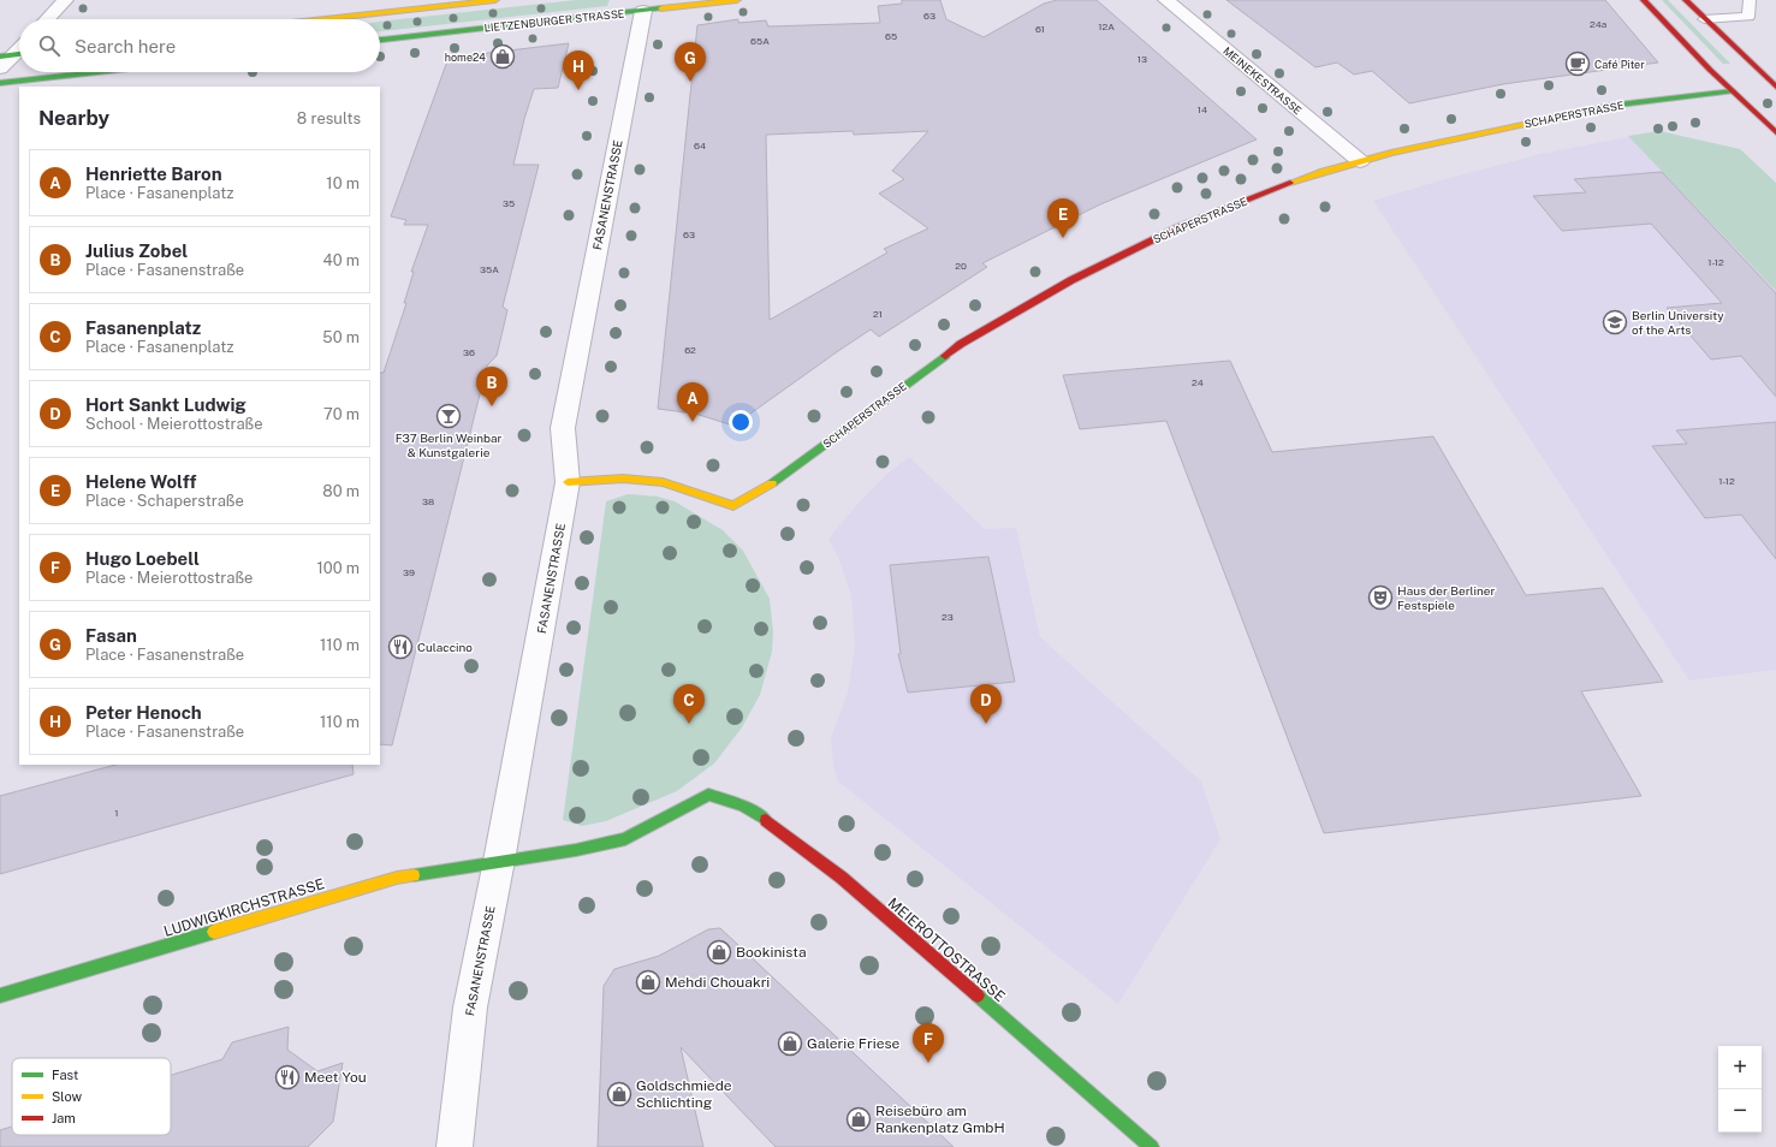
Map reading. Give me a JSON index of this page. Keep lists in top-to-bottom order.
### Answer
{
  "streets": {
    "street": [
      "LIETZENBURGER STRASSE",
      "MEINEKESTRASSE",
      "SCHAPERSTRASSE",
      "FASANENSTRASSE",
      "LUDWIGKIRCHSTRASSE",
      "MEIEROTTOSTRASSE"
    ]
  },
  "crossings": [
    ["LIETZENBURGER STRASSE", "FASANENSTRASSE"],
    ["MEINEKESTRASSE", "SCHAPERSTRASSE"],
    ["SCHAPERSTRASSE", "FASANENSTRASSE"],
    ["FASANENSTRASSE", "LUDWIGKIRCHSTRASSE"],
    ["LUDWIGKIRCHSTRASSE", "MEIEROTTOSTRASSE"]
  ],
  "places": {
    "shop": [
      "home24",
      "Bookinista",
      "Mehdi Chouakri",
      "Galerie Friese",
      "Goldschmiede Schlichting",
      "Reisebüro am Rankenplatz GmbH"
    ],
    "cafe": ["Café Piter"],
    "school or university": ["Berlin University of the Arts"],
    "bar": ["F37 Berlin Weinbar & Kunstgalerie"],
    "theatre": ["Haus der Berliner Festspiele"],
    "restaurant": ["Culaccino", "Meet You"]
  },
  "house_numbers": [
    "63",
    "24a",
    "12A",
    "61",
    "65",
    "65A",
    "13",
    "14",
    "64",
    "35",
    "63",
    "1-12",
    "20",
    "35A",
    "21",
    "62",
    "36",
    "24",
    "1-12",
    "38",
    "39",
    "23",
    "1"
  ],
  "legend": ["Fast", "Slow", "Jam"],
  "page": {
    "search": "Search here",
    "pins": [
      "G",
      "H",
      "E",
      "B",
      "A",
      "C",
      "D",
      "F"
    ],
    "heading": ["Nearby", "8 results"],
    "list": [
      {
        "mark": "A",
        "name": "Henriette Baron",
        "note": "Place · Fasanenplatz",
        "value": "10 m"
      },
      {
        "mark": "B",
        "name": "Julius Zobel",
        "note": "Place · Fasanenstraße",
        "value": "40 m"
      },
      {
        "mark": "C",
        "name": "Fasanenplatz",
        "note": "Place · Fasanenplatz",
        "value": "50 m"
      },
      {
        "mark": "D",
        "name": "Hort Sankt Ludwig",
        "note": "School · Meierottostraße",
        "value": "70 m"
      },
      {
        "mark": "E",
        "name": "Helene Wolff",
        "note": "Place · Schaperstraße",
        "value": "80 m"
      },
      {
        "mark": "F",
        "name": "Hugo Loebell",
        "note": "Place · Meierottostraße",
        "value": "100 m"
      },
      {
        "mark": "G",
        "name": "Fasan",
        "note": "Place · Fasanenstraße",
        "value": "110 m"
      },
      {
        "mark": "H",
        "name": "Peter Henoch",
        "note": "Place · Fasanenstraße",
        "value": "110 m"
      }
    ],
    "map_buttons": ["+", "−"]
  }
}
